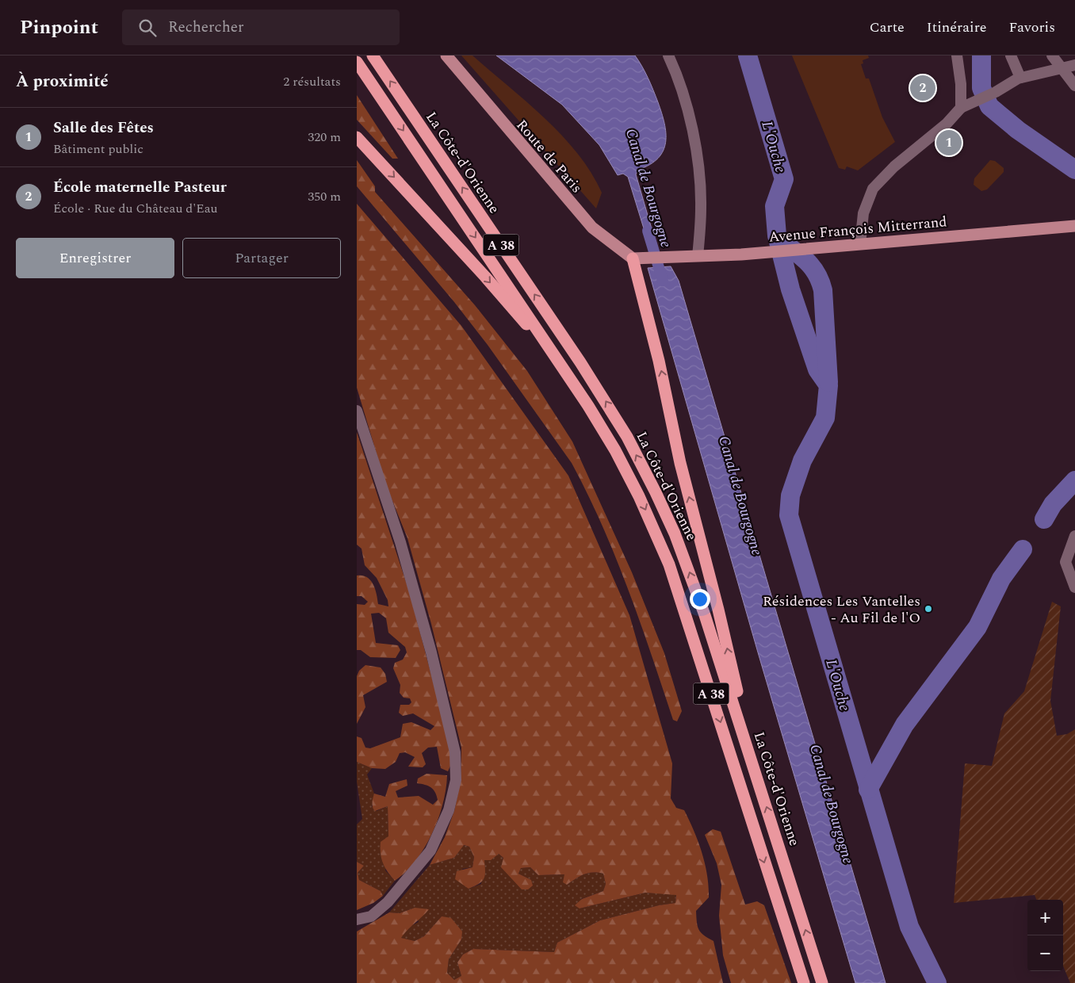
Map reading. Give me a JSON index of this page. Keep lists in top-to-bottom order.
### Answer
{
  "streets": {
    "highway": ["La Côte-d'Orienne", "A 38"],
    "main road": ["Route de Paris", "Avenue François Mitterrand"]
  },
  "crossings": [
    ["Route de Paris", "Avenue François Mitterrand"]
  ],
  "water": ["L'Ouche", "Canal de Bourgogne"],
  "places": ["Résidences Les Vantelles - Au Fil de l'O"],
  "page": {
    "header": "Pinpoint",
    "search": "Rechercher",
    "nav": ["Carte", "Itinéraire", "Favoris"],
    "heading": ["À proximité", "2 résultats"],
    "pins": ["2", "1"],
    "list": [
      {
        "mark": "1",
        "name": "Salle des Fêtes",
        "note": "Bâtiment public",
        "value": "320 m"
      },
      {
        "mark": "2",
        "name": "École maternelle Pasteur",
        "note": "École · Rue du Château d'Eau",
        "value": "350 m"
      }
    ],
    "buttons": ["Enregistrer", "Partager"],
    "map_buttons": ["+", "−"]
  }
}
